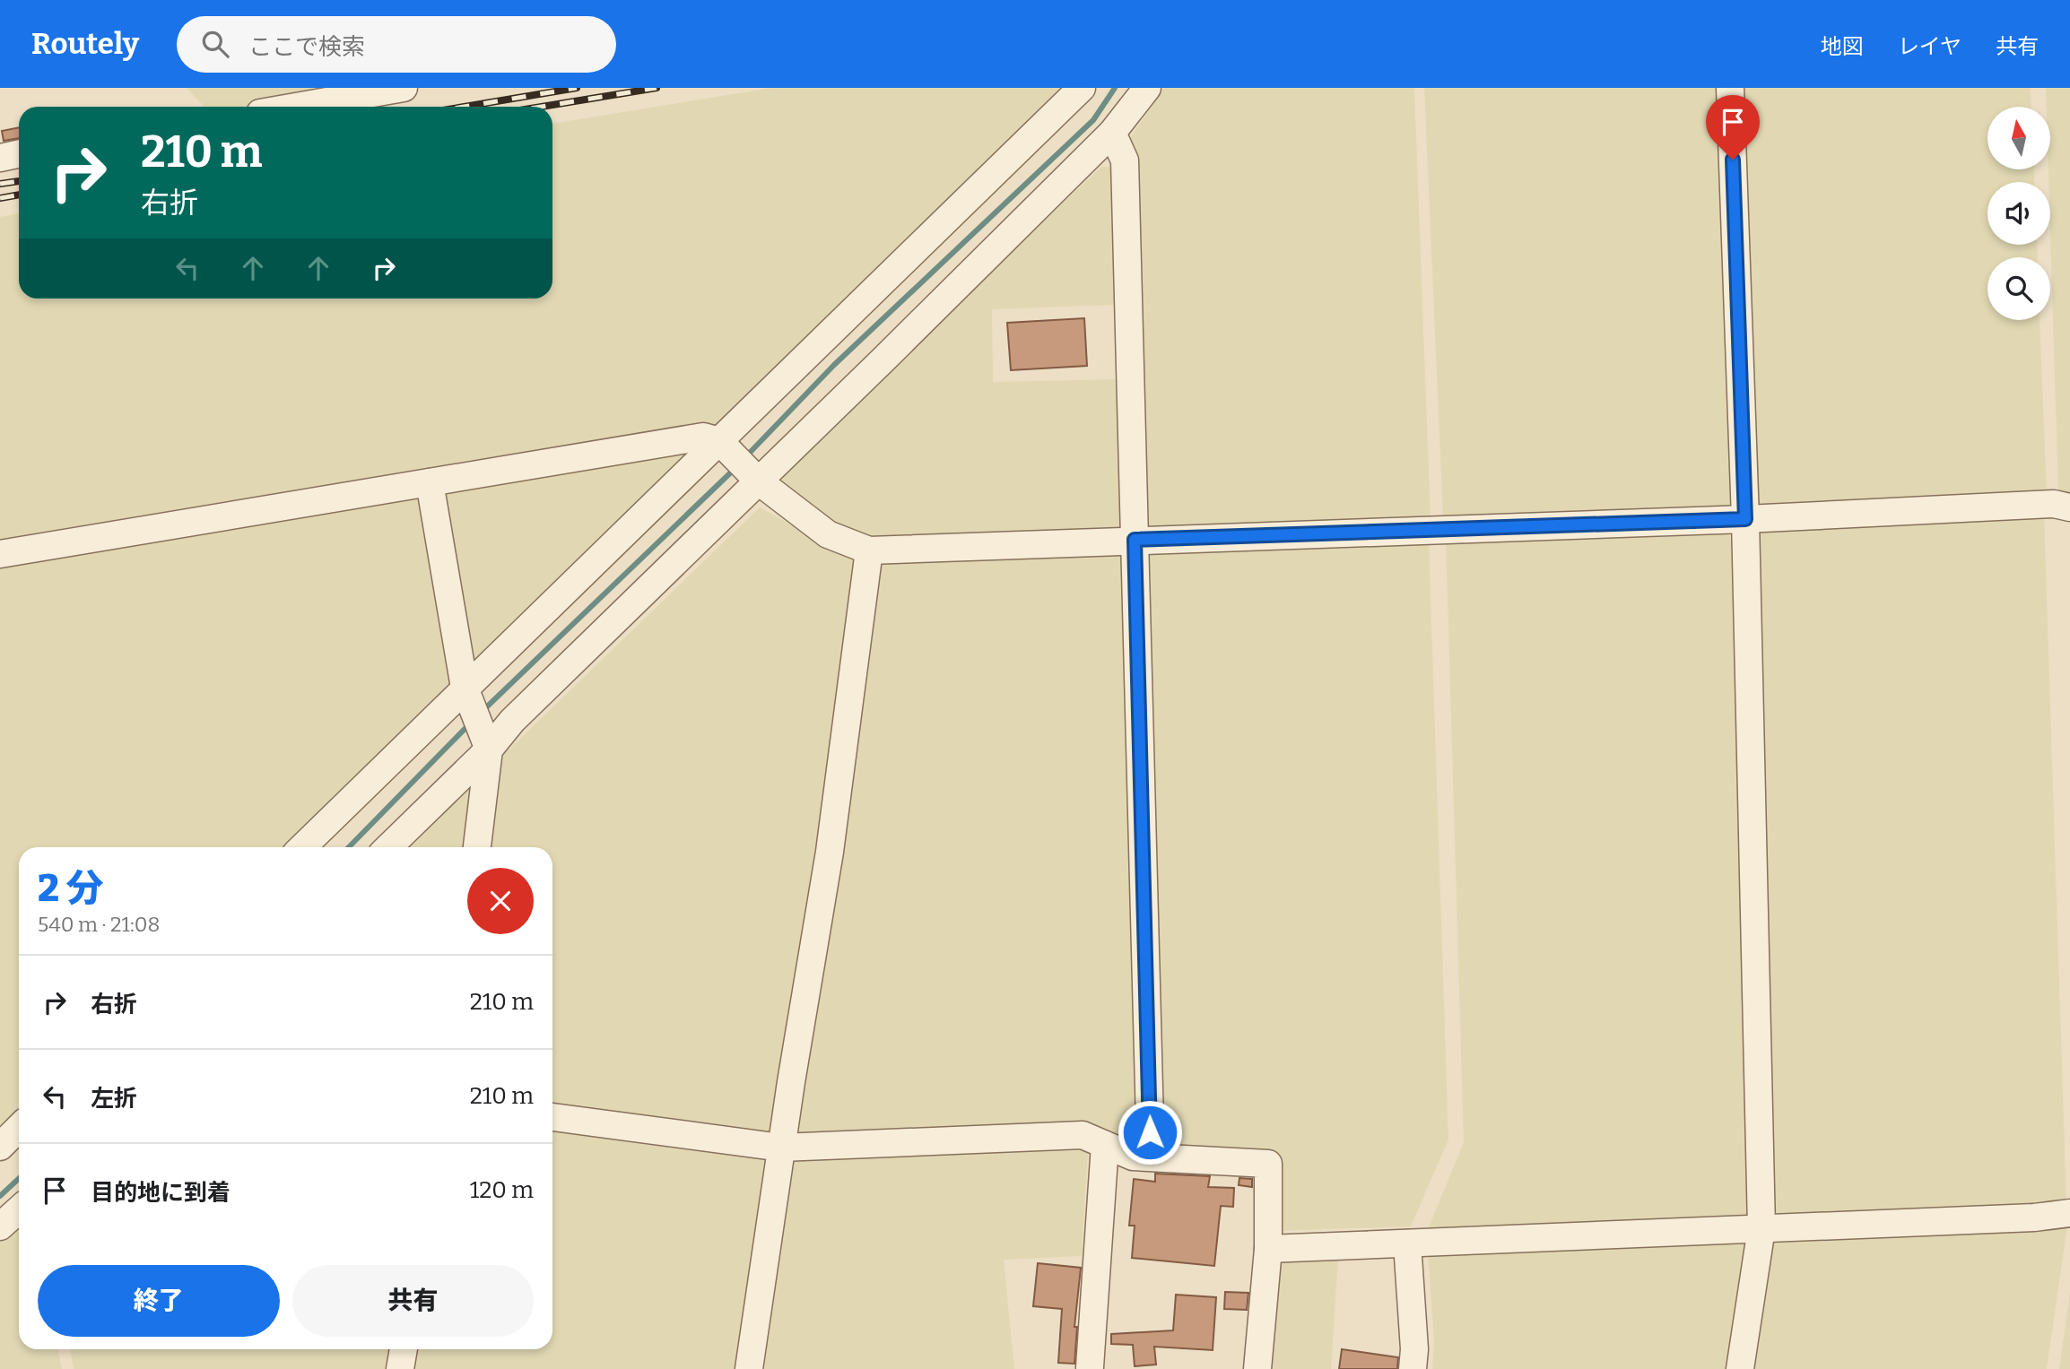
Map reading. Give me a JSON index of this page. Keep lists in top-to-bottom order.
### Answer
{
  "north": "top",
  "page": {
    "header": "Routely",
    "search": "ここで検索",
    "nav": ["地図", "レイヤ", "共有"],
    "turn": ["210 m", "右折"],
    "heading": ["2 分", "540 m · 21:08"],
    "list": [
      {
        "name": "右折",
        "value": "210 m"
      },
      {
        "name": "左折",
        "value": "210 m"
      },
      {
        "name": "目的地に到着",
        "value": "120 m"
      }
    ],
    "buttons": ["終了", "共有"]
  }
}
